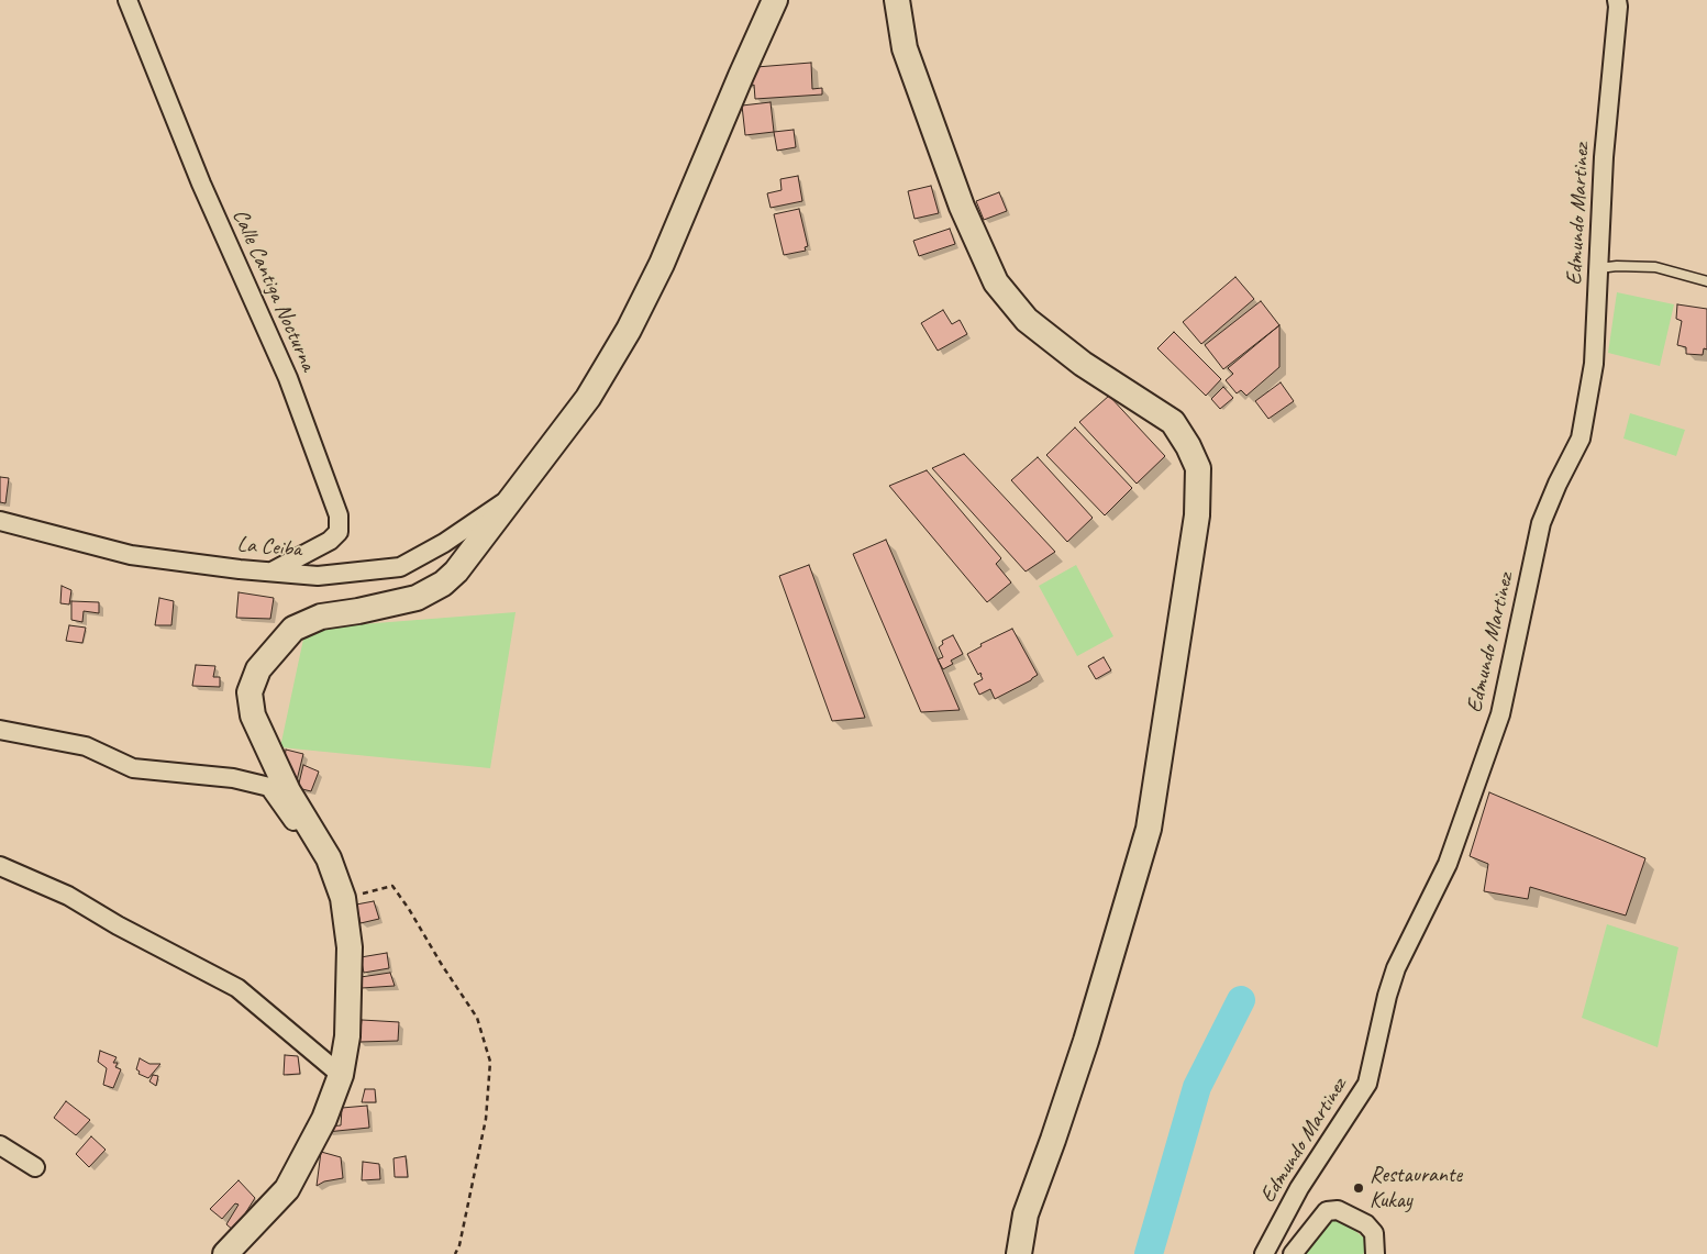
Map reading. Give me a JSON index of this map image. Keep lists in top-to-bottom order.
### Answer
{
  "streets": {
    "street": ["Edmundo Martinez", "Calle Cantiga Nocturna", "La Ceiba"]
  },
  "crossings": [
    ["Calle Cantiga Nocturna", "La Ceiba"]
  ],
  "places": ["Restaurante Kukay"]
}
